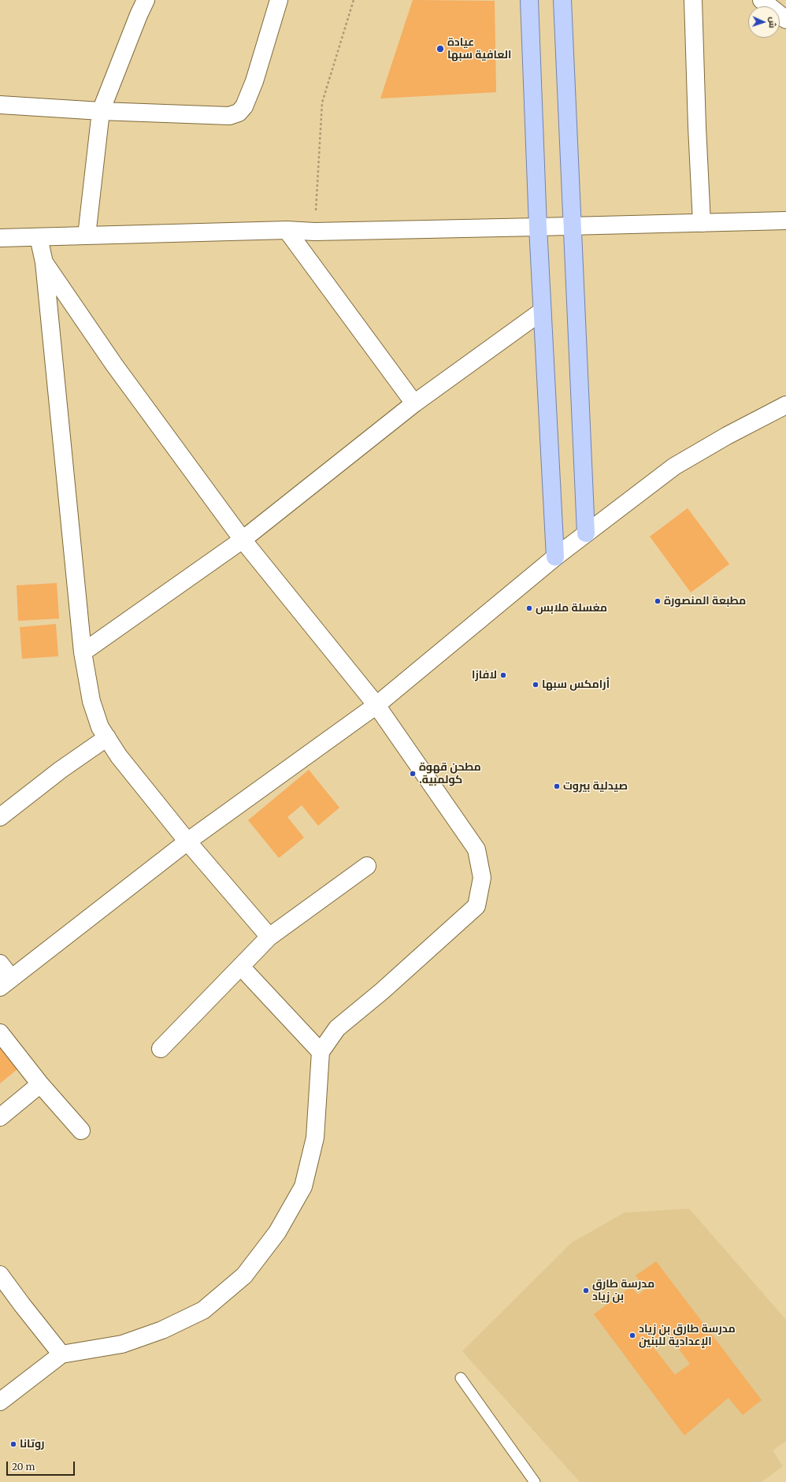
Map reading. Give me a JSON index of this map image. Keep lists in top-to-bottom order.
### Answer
{
  "places": [
    "عيادة العافية سبها",
    "مطبعة المنصورة",
    "مغسلة ملابس",
    "لافازا",
    "أرامكس سبها",
    "مطحن قهوة .كولمبية",
    "صيدلية بيروت",
    "مدرسة طارق بن زياد",
    "مدرسة طارق بن زياد الإعدادية للبنين",
    "روتانا"
  ],
  "scale_bar": "20 m",
  "north": "right"
}
